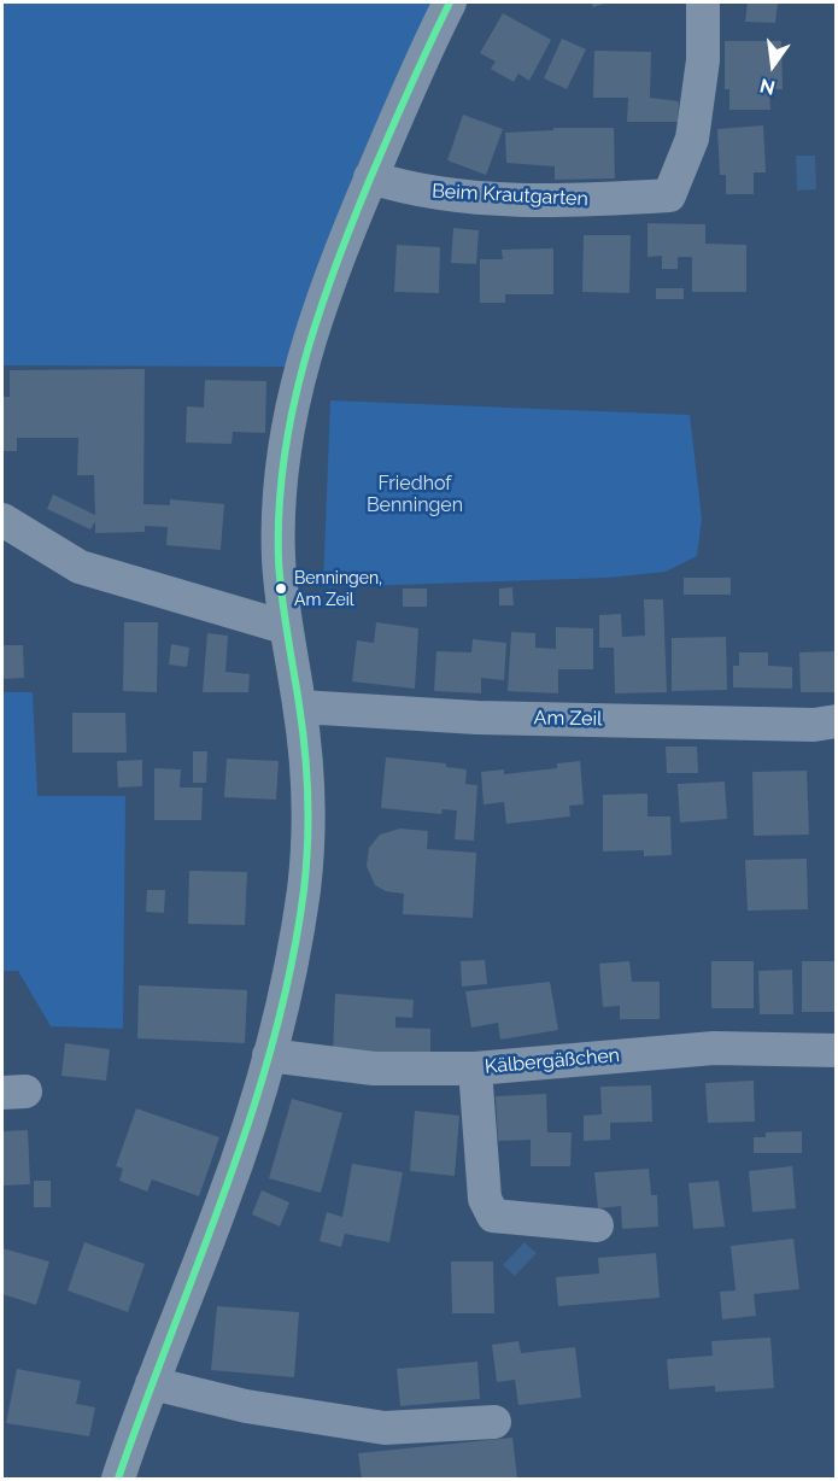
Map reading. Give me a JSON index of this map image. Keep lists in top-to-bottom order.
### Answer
{
  "streets": {
    "street": ["Beim Krautgarten", "Am Zeil", "Kälbergäßchen"]
  },
  "parks": ["Friedhof Benningen"],
  "places": ["Benningen, Am Zeil"],
  "north": "bottom"
}
